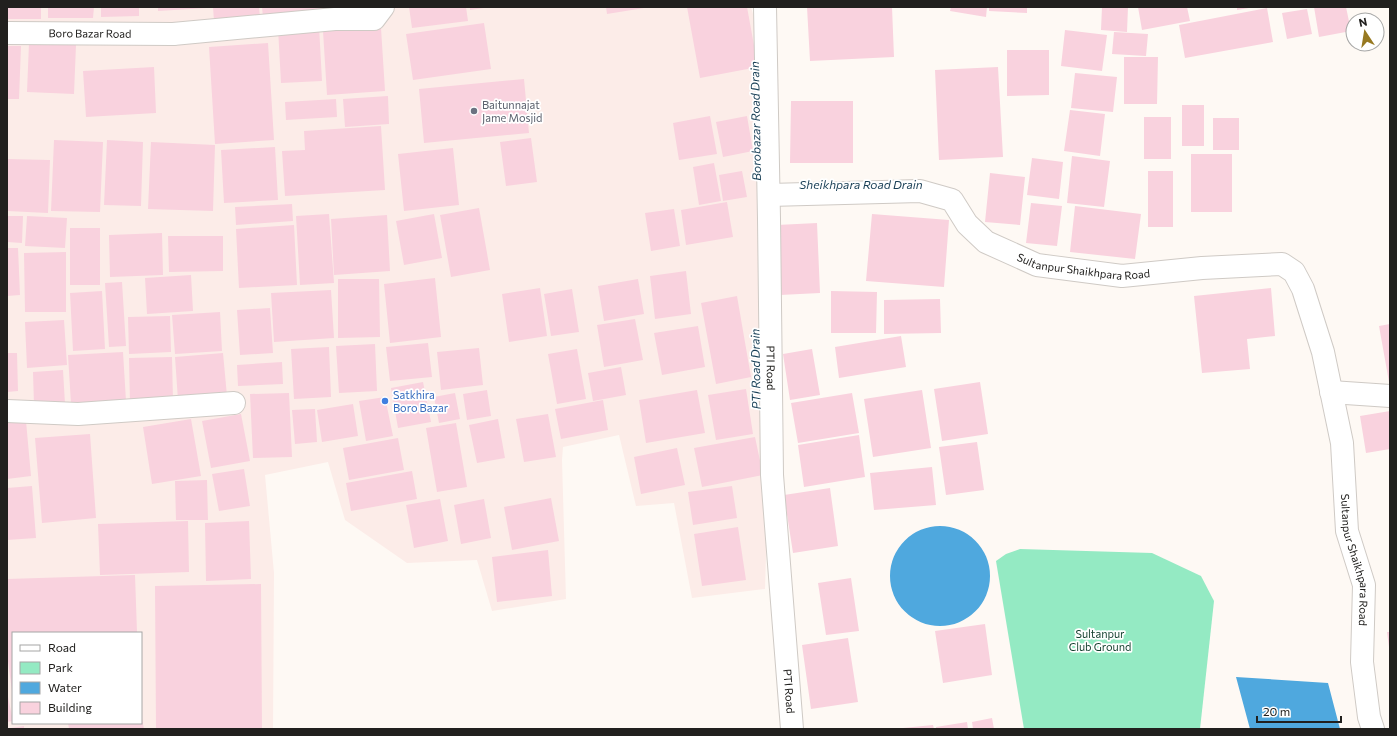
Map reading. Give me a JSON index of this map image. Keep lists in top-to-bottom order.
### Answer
{
  "streets": {
    "street": ["Boro Bazar Road", "Sultanpur Shaikhpara Road", "PTI Road"]
  },
  "crossings": [
    ["Sultanpur Shaikhpara Road", "PTI Road"]
  ],
  "water": ["Borobazar Road Drain", "Sheikhpara Road Drain", "PTI Road Drain"],
  "parks": ["Sultanpur Club Ground"],
  "places": ["Baitunnajat Jame Mosjid", "Satkhira Boro Bazar"],
  "legend": [
    "Road",
    "Park",
    "Water",
    "Building"
  ],
  "scale_bar": "20 m",
  "north": "top"
}
